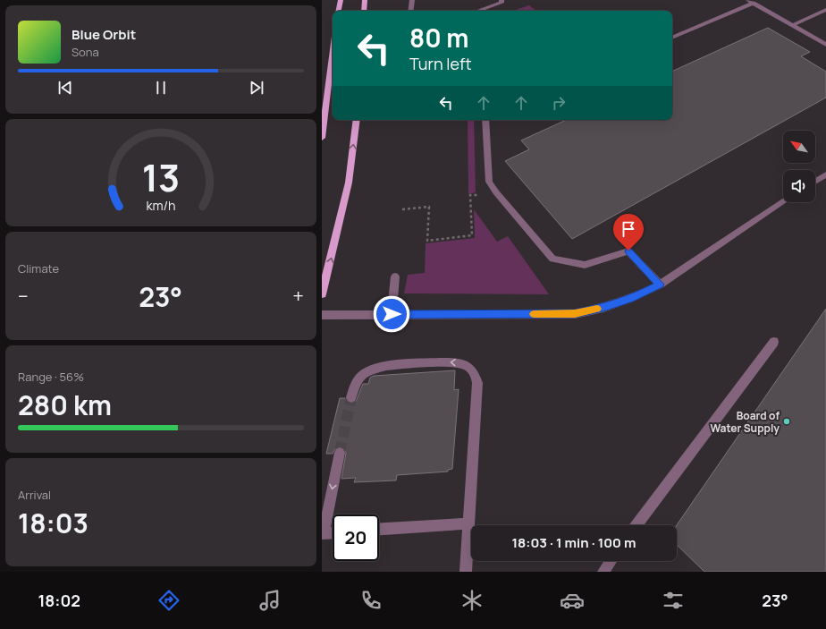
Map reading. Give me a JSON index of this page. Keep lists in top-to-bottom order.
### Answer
{
  "places": ["Board of Water Supply"],
  "north": "top left",
  "page": {
    "turn": ["80 m", "Turn left"],
    "song": ["Blue Orbit", "Sona"],
    "tile": [
      "Climate",
      ["Range · 56%", "280 km"],
      ["Arrival", "18:03"]
    ],
    "heat": ["−", "23°", "+"],
    "limit": "20",
    "trip": "18:03 · 1 min · 100 m",
    "tabs": ["18:02", "23°"],
    "gauge": ["13", "km/h"]
  }
}
